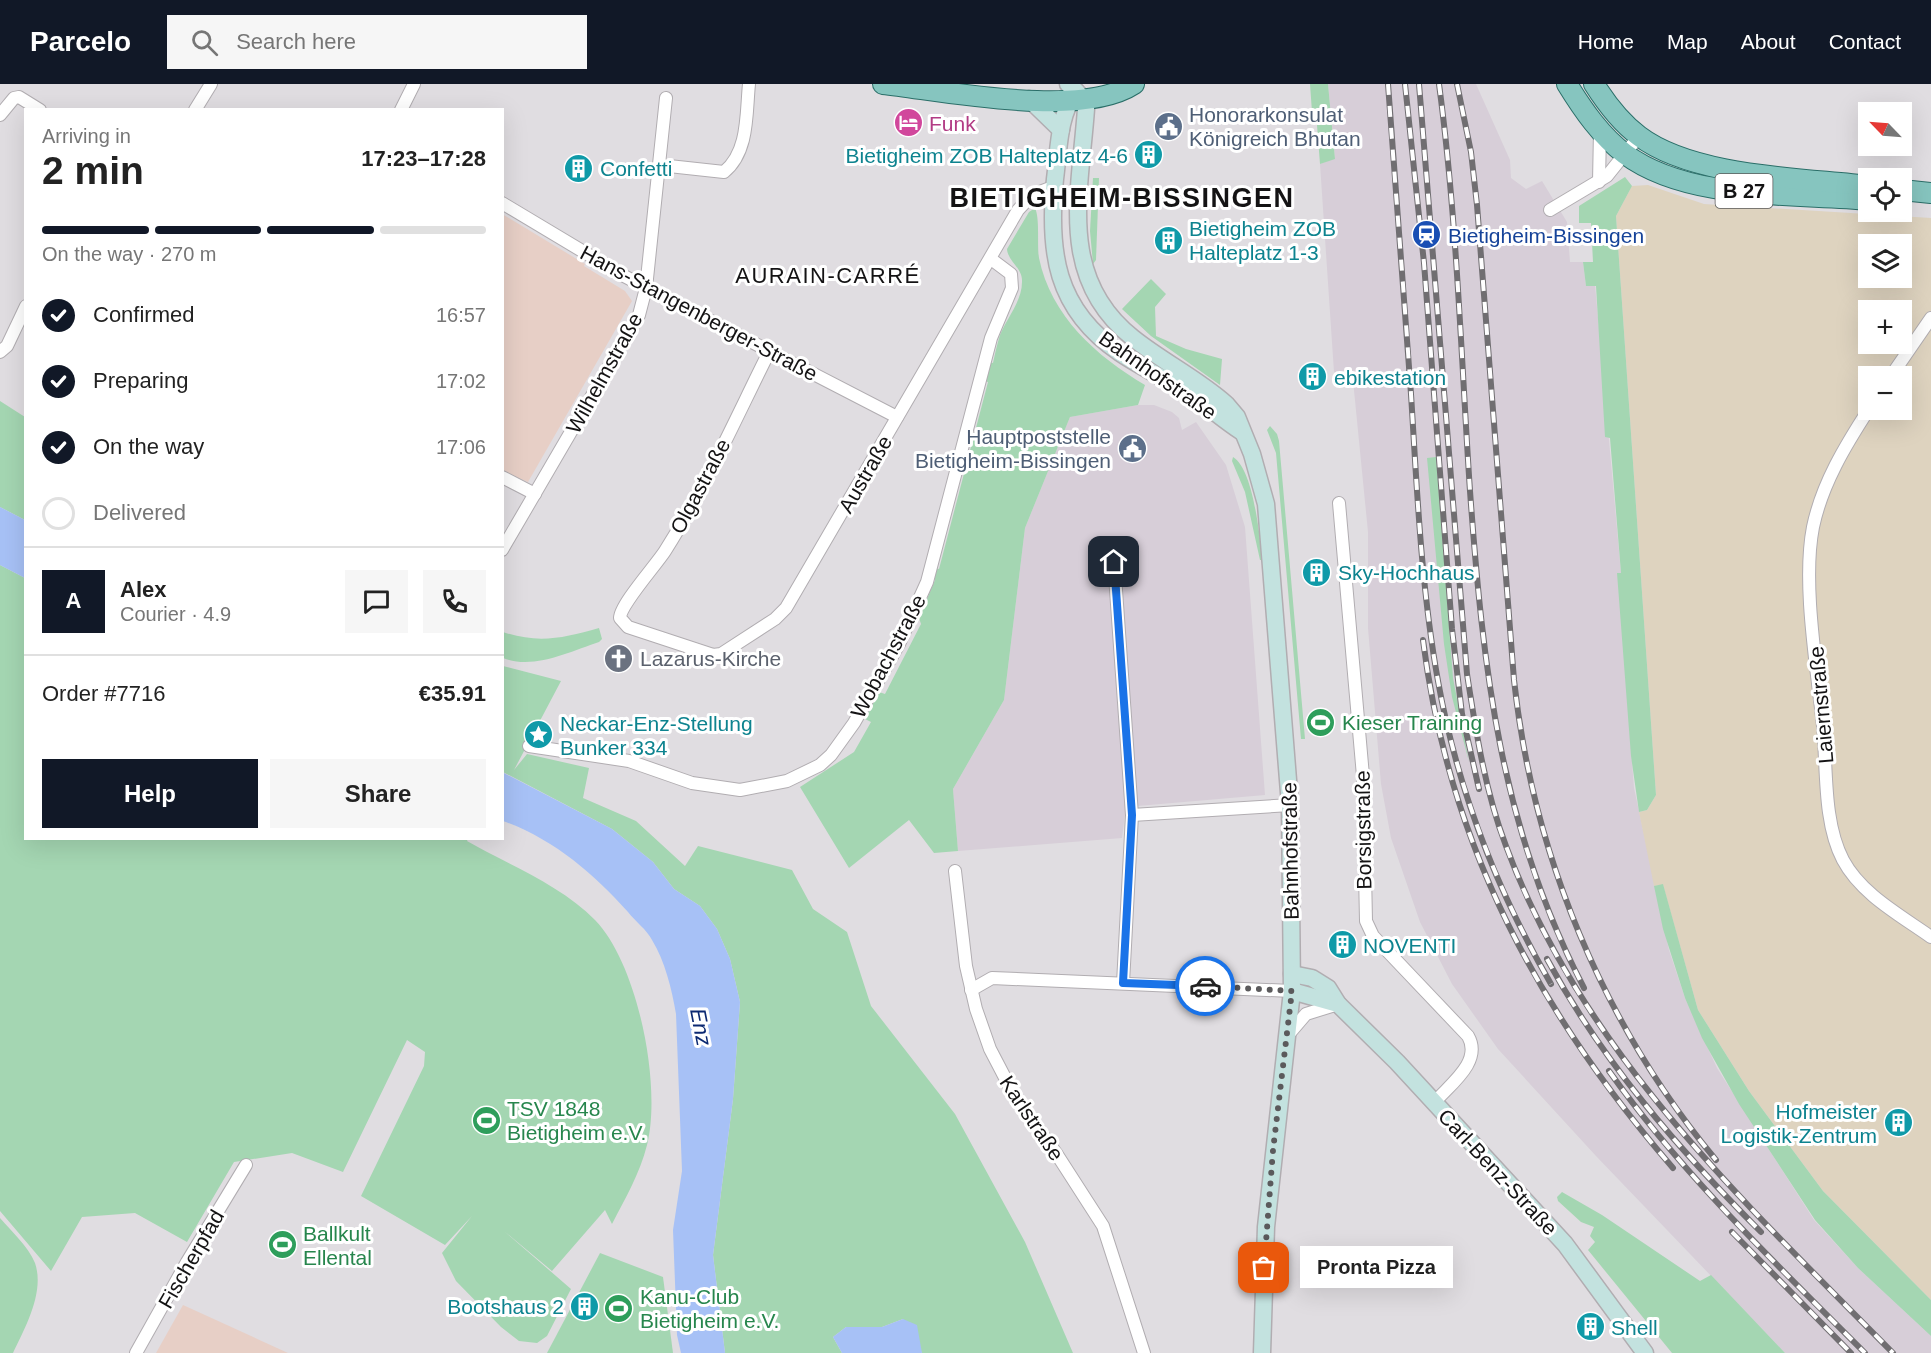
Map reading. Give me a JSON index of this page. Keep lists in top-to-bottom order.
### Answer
{
  "streets": {
    "main road": ["B 27"],
    "street": [
      "Hans-Stangenberger-Straße",
      "Wilhelmstraße",
      "Bahnhofstraße",
      "Austraße",
      "Olgastraße",
      "Wobachstraße",
      "Laiernstraße",
      "Borsigstraße",
      "Karlstraße",
      "Carl-Benz-Straße",
      "Fischerpfad"
    ]
  },
  "crossings": [
    ["Hans-Stangenberger-Straße", "Wilhelmstraße"],
    ["Hans-Stangenberger-Straße", "Austraße"],
    ["Hans-Stangenberger-Straße", "Olgastraße"],
    ["Bahnhofstraße", "Austraße"],
    ["Bahnhofstraße", "Carl-Benz-Straße"],
    ["Austraße", "Olgastraße"],
    ["Austraße", "Wobachstraße"],
    ["Borsigstraße", "Carl-Benz-Straße"]
  ],
  "districts": ["BIETIGHEIM-BISSINGEN", "AURAIN-CARRÉ"],
  "water": ["Enz"],
  "places": {
    "hotel": ["Funk"],
    "public building": ["Honorarkonsulat Königreich Bhutan", "Hauptpoststelle Bietigheim-Bissingen"],
    "building": [
      "Bietigheim ZOB Halteplatz 4-6",
      "Confetti",
      "Bietigheim ZOB Halteplatz 1-3",
      "ebikestation",
      "Sky-Hochhaus",
      "NOVENTI",
      "Hofmeister Logistik-Zentrum",
      "Bootshaus 2",
      "Shell"
    ],
    "station": ["Bietigheim-Bissingen"],
    "church": ["Lazarus-Kirche"],
    "sports": [
      "Kieser Training",
      "TSV 1848 Bietigheim e.V.",
      "Ballkult Ellental",
      "Kanu-Club Bietigheim e.V."
    ],
    "place": ["Neckar-Enz-Stellung Bunker 334"],
    "other": ["Pronta Pizza"]
  },
  "north": "top left",
  "page": {
    "header": "Parcelo",
    "search": "Search here",
    "nav": [
      "Home",
      "Map",
      "About",
      "Contact"
    ],
    "map_buttons": ["+", "−"],
    "heading": ["2 min", "Arriving in", "17:23–17:28"],
    "panel": [
      "Alex",
      "Courier · 4.9",
      "Order #7716",
      "€35.91"
    ],
    "bar": "On the way · 270 m",
    "list": [
      ["Confirmed", "16:57"],
      ["Preparing", "17:02"],
      ["On the way", "17:06"],
      "Delivered"
    ],
    "round": "A",
    "buttons": ["Help", "Share"],
    "bubble": "Pronta Pizza"
  }
}
